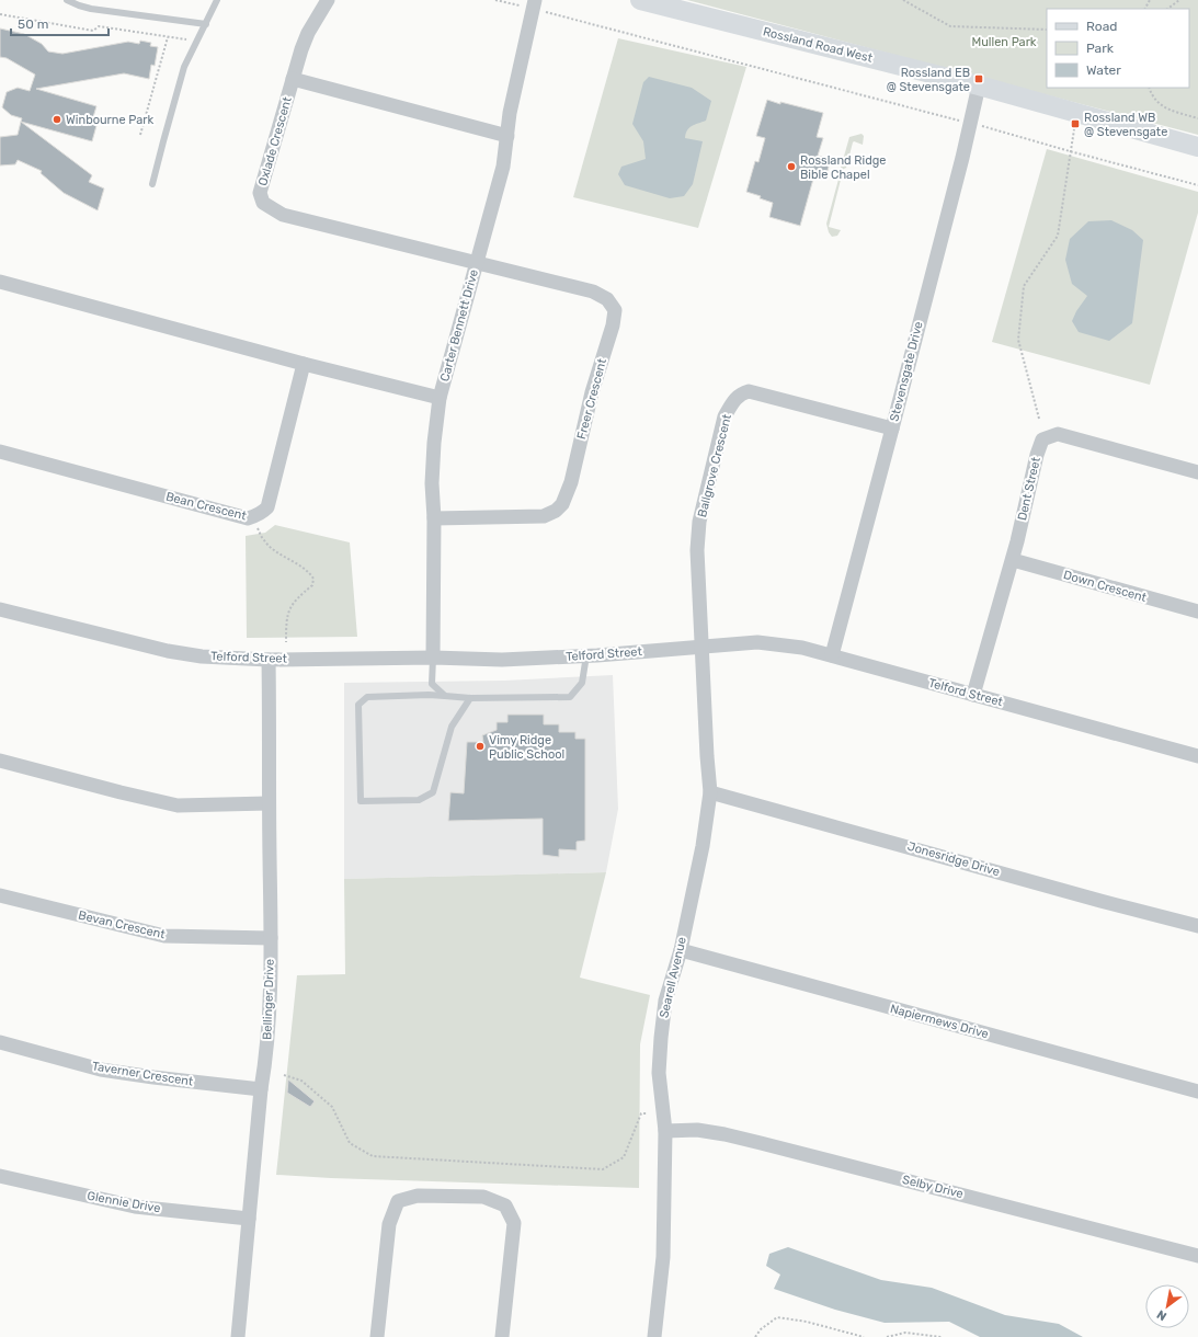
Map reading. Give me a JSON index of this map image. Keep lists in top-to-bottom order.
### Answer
{
  "streets": {
    "main road": ["Rossland Road West"],
    "street": [
      "Oxlade Crescent",
      "Carter Bennett Drive",
      "Stevensgate Drive",
      "Freer Crescent",
      "Ballgrove Crescent",
      "Dent Street",
      "Bean Crescent",
      "Down Crescent",
      "Telford Street",
      "Jonesridge Drive",
      "Bevan Crescent",
      "Searell Avenue",
      "Bellinger Drive",
      "Napiermews Drive",
      "Taverner Crescent",
      "Selby Drive",
      "Glennie Drive"
    ]
  },
  "crossings": [
    ["Rossland Road West", "Stevensgate Drive"],
    ["Oxlade Crescent", "Carter Bennett Drive"],
    ["Oxlade Crescent", "Freer Crescent"],
    ["Carter Bennett Drive", "Freer Crescent"],
    ["Carter Bennett Drive", "Telford Street"],
    ["Stevensgate Drive", "Ballgrove Crescent"],
    ["Stevensgate Drive", "Telford Street"],
    ["Ballgrove Crescent", "Telford Street"],
    ["Ballgrove Crescent", "Searell Avenue"],
    ["Dent Street", "Down Crescent"],
    ["Dent Street", "Telford Street"],
    ["Telford Street", "Searell Avenue"],
    ["Telford Street", "Bellinger Drive"],
    ["Jonesridge Drive", "Searell Avenue"],
    ["Bevan Crescent", "Bellinger Drive"],
    ["Searell Avenue", "Napiermews Drive"],
    ["Searell Avenue", "Selby Drive"],
    ["Bellinger Drive", "Taverner Crescent"],
    ["Bellinger Drive", "Glennie Drive"]
  ],
  "parks": ["Mullen Park"],
  "places": {
    "transit": ["Rossland EB @ Stevensgate", "Rossland WB @ Stevensgate"],
    "other": ["Winbourne Park", "Rossland Ridge Bible Chapel", "Vimy Ridge Public School"]
  },
  "legend": ["Road", "Park", "Water"],
  "scale_bar": "50 m",
  "north": "bottom left"
}
